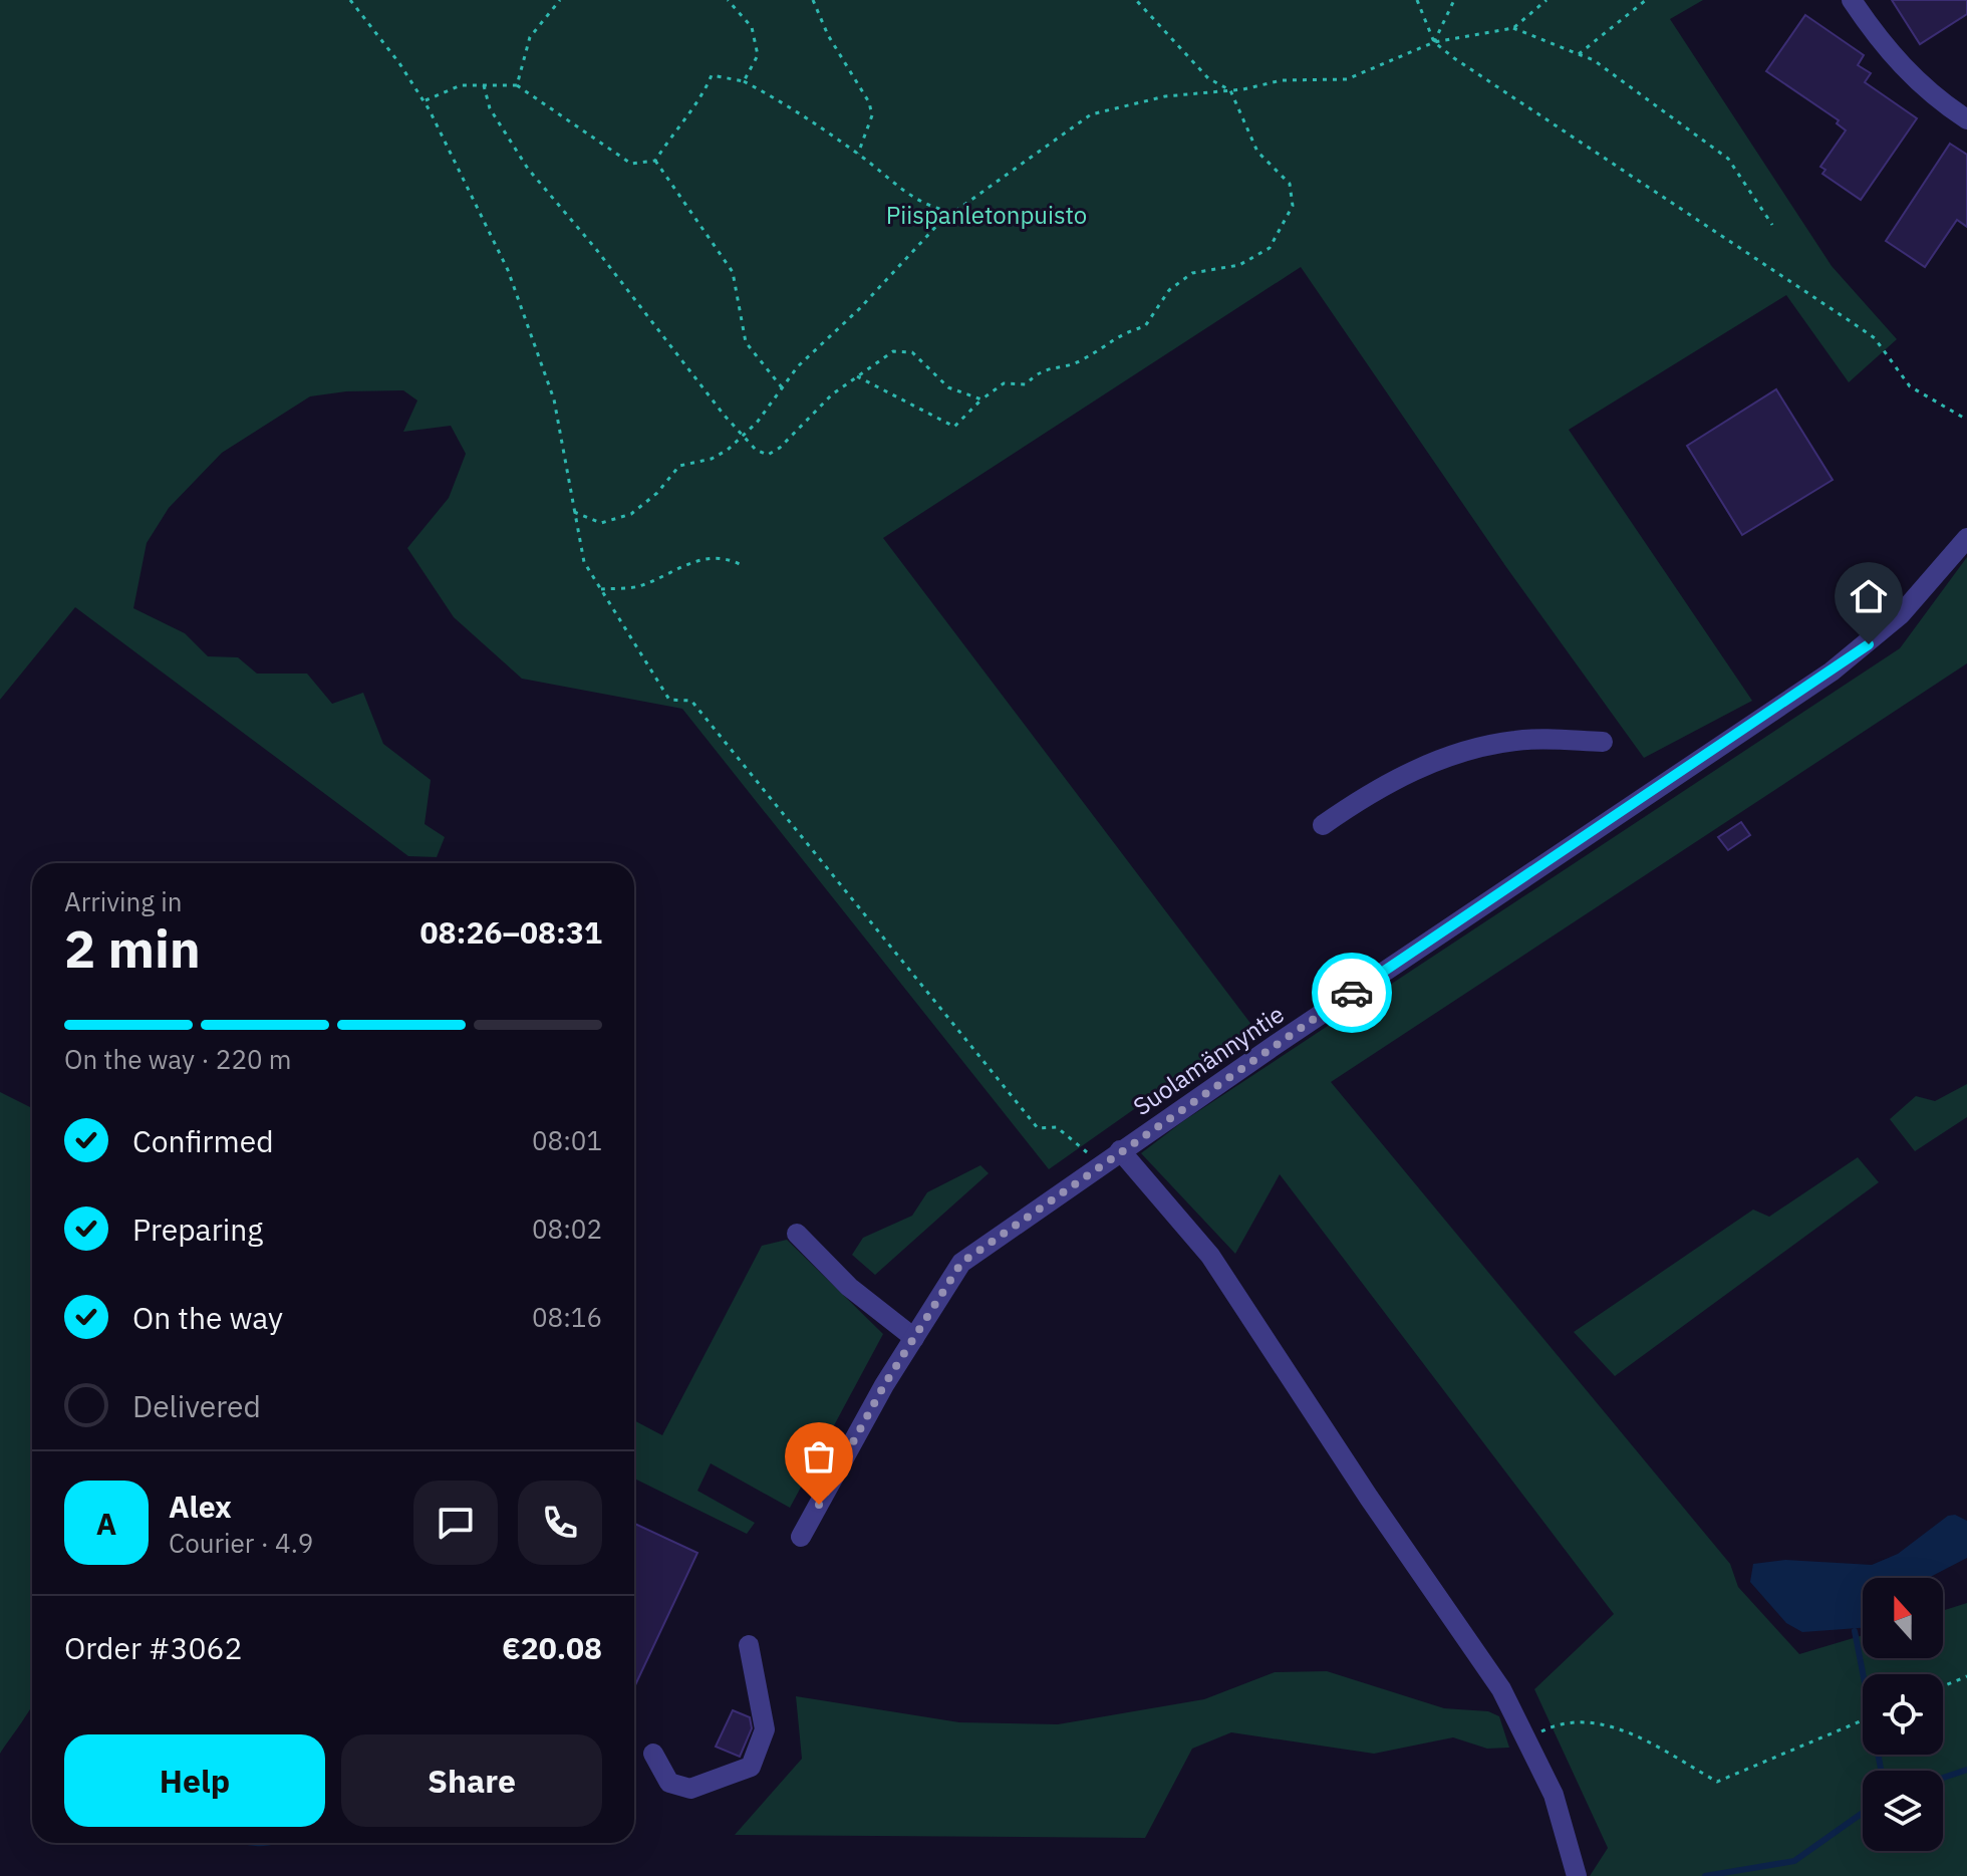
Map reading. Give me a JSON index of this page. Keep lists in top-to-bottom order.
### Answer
{
  "streets": {
    "street": ["Suolamännyntie"]
  },
  "parks": ["Piispanletonpuisto"],
  "north": "top",
  "page": {
    "heading": ["2 min", "Arriving in", "08:26–08:31"],
    "panel": [
      "Alex",
      "Courier · 4.9",
      "Order #3062",
      "€20.08"
    ],
    "bar": "On the way · 220 m",
    "list": [
      ["Confirmed", "08:01"],
      ["Preparing", "08:02"],
      ["On the way", "08:16"],
      "Delivered"
    ],
    "round": "A",
    "buttons": ["Help", "Share"]
  }
}
